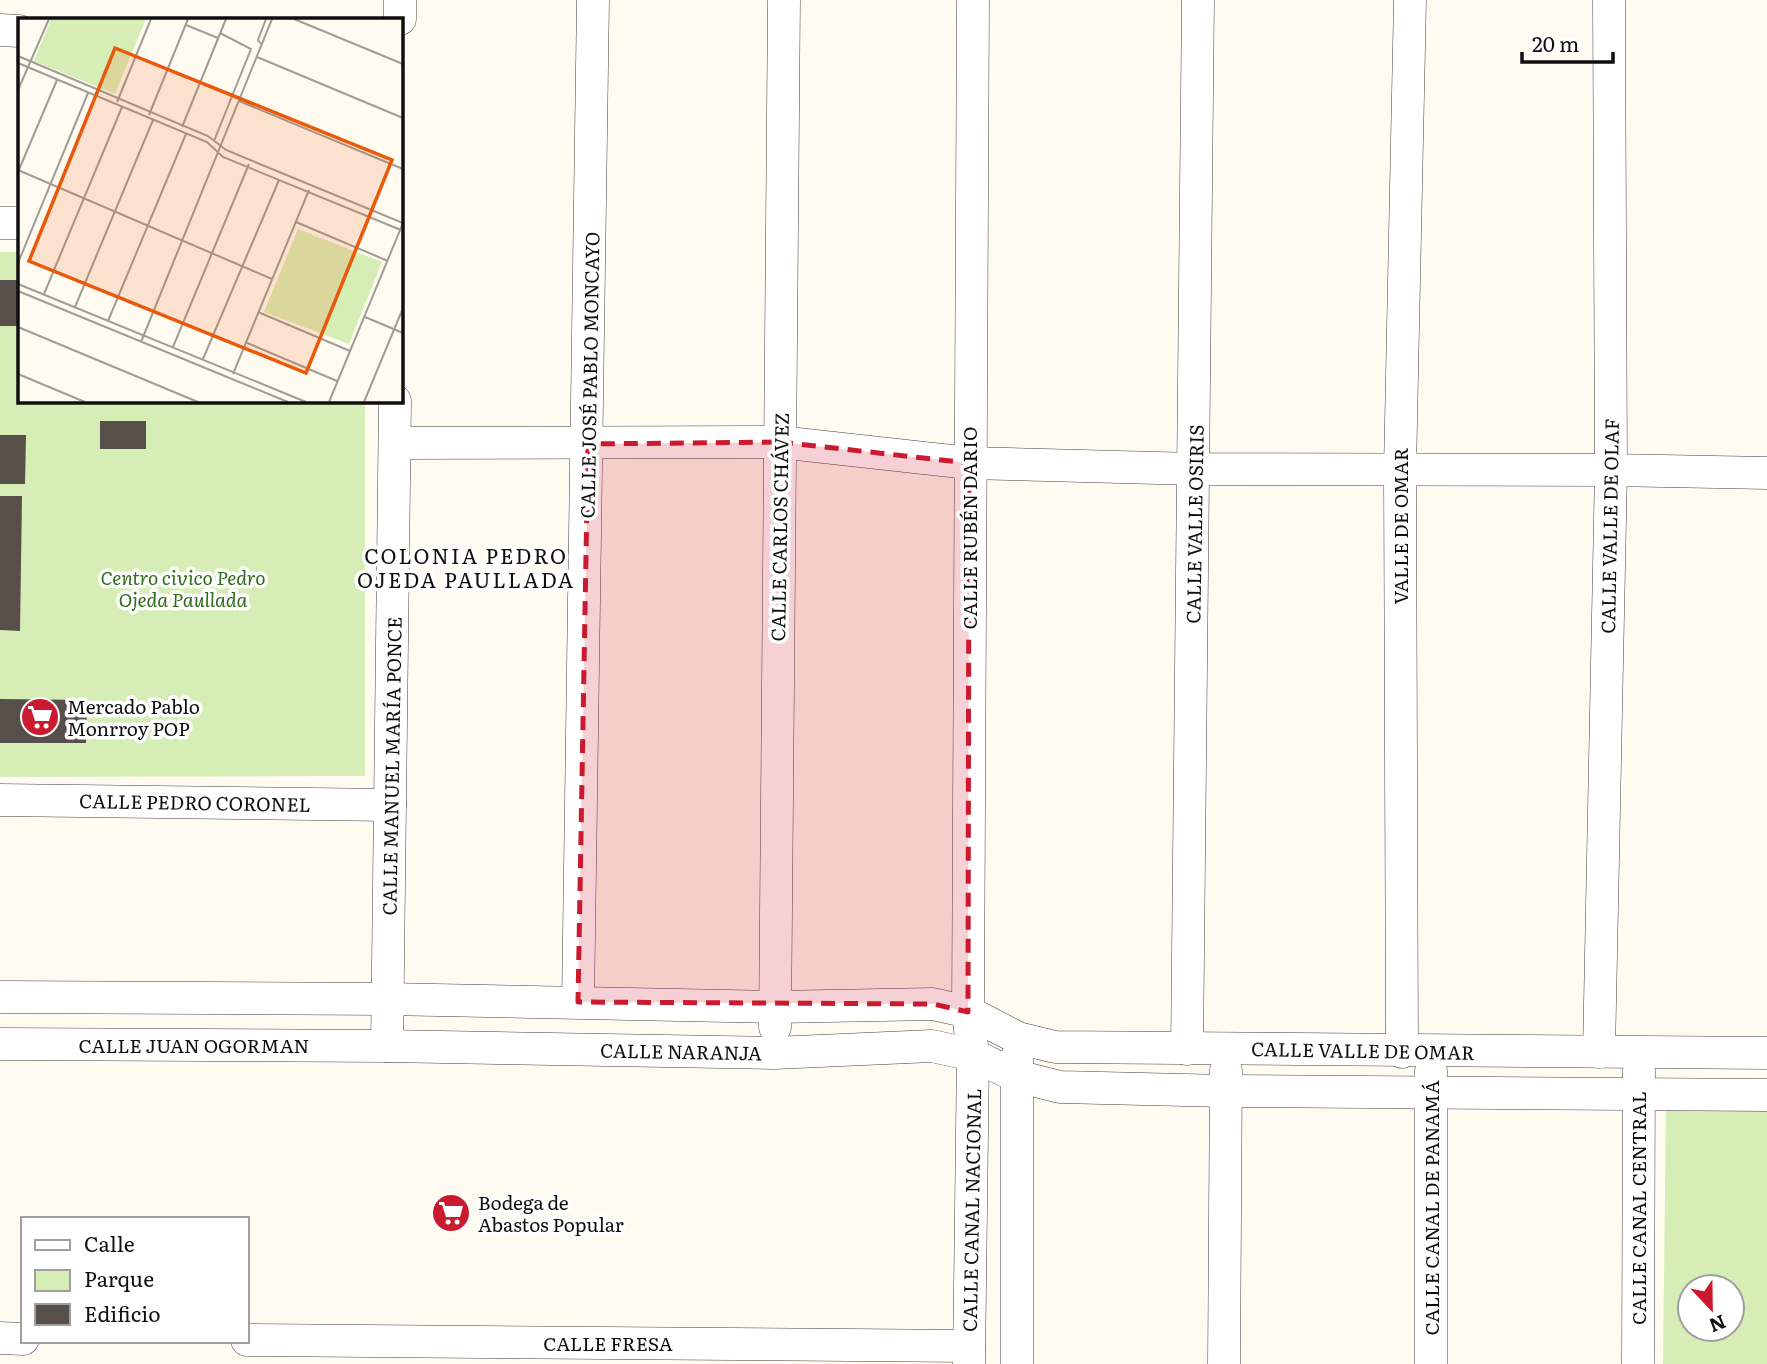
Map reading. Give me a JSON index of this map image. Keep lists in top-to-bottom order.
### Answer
{
  "streets": {
    "street": [
      "CALLE JOSÉ PABLO MONCAYO",
      "CALLE VALLE OSIRIS",
      "VALLE DE OMAR",
      "CALLE VALLE DE OLAF",
      "CALLE CARLOS CHÁVEZ",
      "CALLE RUBÉN DARIO",
      "CALLE MANUEL MARÍA PONCE",
      "CALLE PEDRO CORONEL",
      "CALLE JUAN OGORMAN",
      "CALLE VALLE DE OMAR",
      "CALLE NARANJA",
      "CALLE CANAL DE PANAMÁ",
      "CALLE CANAL CENTRAL",
      "CALLE CANAL NACIONAL",
      "CALLE FRESA"
    ]
  },
  "crossings": [
    ["CALLE VALLE OSIRIS", "CALLE VALLE DE OMAR"],
    ["VALLE DE OMAR", "CALLE VALLE DE OMAR"],
    ["VALLE DE OMAR", "CALLE CANAL DE PANAMÁ"],
    ["CALLE VALLE DE OLAF", "CALLE VALLE DE OMAR"],
    ["CALLE CARLOS CHÁVEZ", "CALLE NARANJA"],
    ["CALLE RUBÉN DARIO", "CALLE VALLE DE OMAR"],
    ["CALLE RUBÉN DARIO", "CALLE NARANJA"],
    ["CALLE RUBÉN DARIO", "CALLE CANAL NACIONAL"],
    ["CALLE MANUEL MARÍA PONCE", "CALLE PEDRO CORONEL"],
    ["CALLE MANUEL MARÍA PONCE", "CALLE JUAN OGORMAN"],
    ["CALLE MANUEL MARÍA PONCE", "CALLE NARANJA"],
    ["CALLE JUAN OGORMAN", "CALLE NARANJA"],
    ["CALLE VALLE DE OMAR", "CALLE CANAL DE PANAMÁ"],
    ["CALLE VALLE DE OMAR", "CALLE CANAL CENTRAL"],
    ["CALLE NARANJA", "CALLE CANAL NACIONAL"],
    ["CALLE CANAL NACIONAL", "CALLE FRESA"]
  ],
  "districts": ["COLONIA PEDRO OJEDA PAULLADA"],
  "parks": ["Centro civico Pedro Ojeda Paullada"],
  "places": {
    "supermarket": ["Mercado Pablo Monrroy POP", "Bodega de Abastos Popular"]
  },
  "legend": ["Calle", "Parque", "Edificio"],
  "scale_bar": "20 m",
  "north": "bottom"
}
